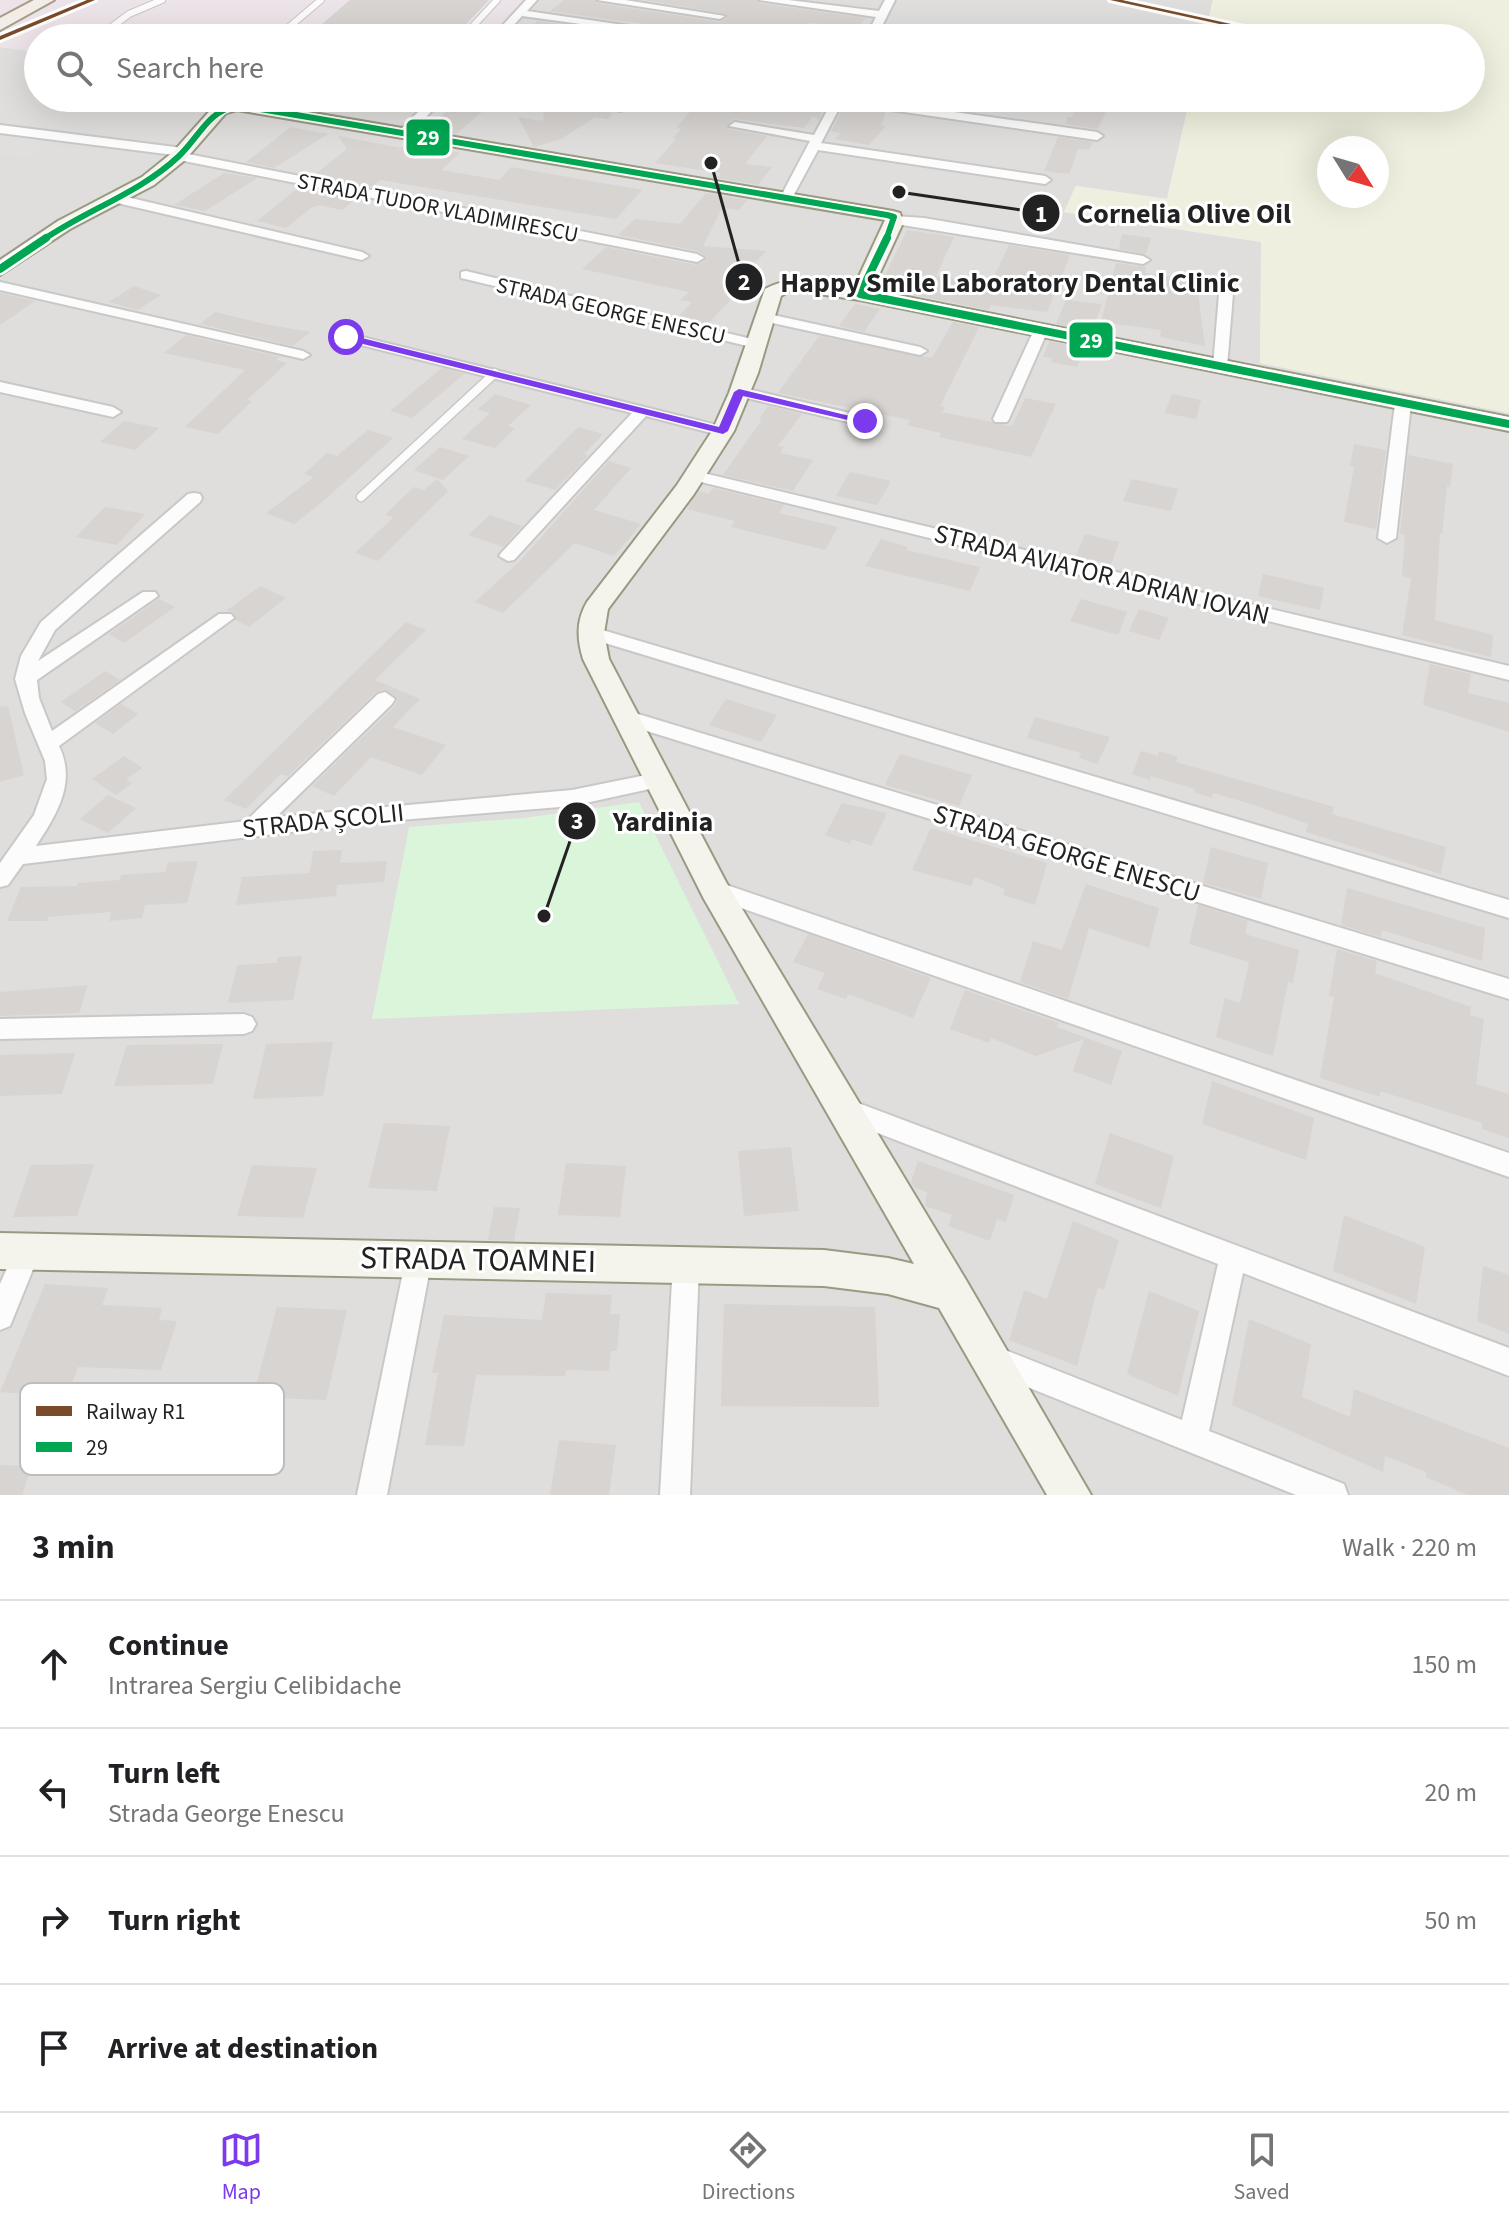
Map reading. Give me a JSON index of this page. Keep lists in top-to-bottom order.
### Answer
{
  "streets": {
    "street": [
      "STRADA TUDOR VLADIMIRESCU",
      "STRADA GEORGE ENESCU",
      "STRADA AVIATOR ADRIAN IOVAN",
      "STRADA ȘCOLII",
      "STRADA TOAMNEI"
    ]
  },
  "crossings": [
    ["STRADA GEORGE ENESCU", "STRADA AVIATOR ADRIAN IOVAN"]
  ],
  "places": ["Happy Smile Laboratory Dental Clinic", "Cornelia Olive Oil", "Yardinia"],
  "lines": ["rail line R1", "transit line 29"],
  "legend": ["Railway R1", "29"],
  "north": "bottom right",
  "page": {
    "search": "Search here",
    "heading": ["3 min", "Walk · 220 m"],
    "list": [
      ["Continue", "Intrarea Sergiu Celibidache", "150 m"],
      ["Turn left", "Strada George Enescu", "20 m"],
      ["Turn right", "50 m"],
      "Arrive at destination"
    ],
    "nav": ["Map", "Directions", "Saved"]
  }
}
